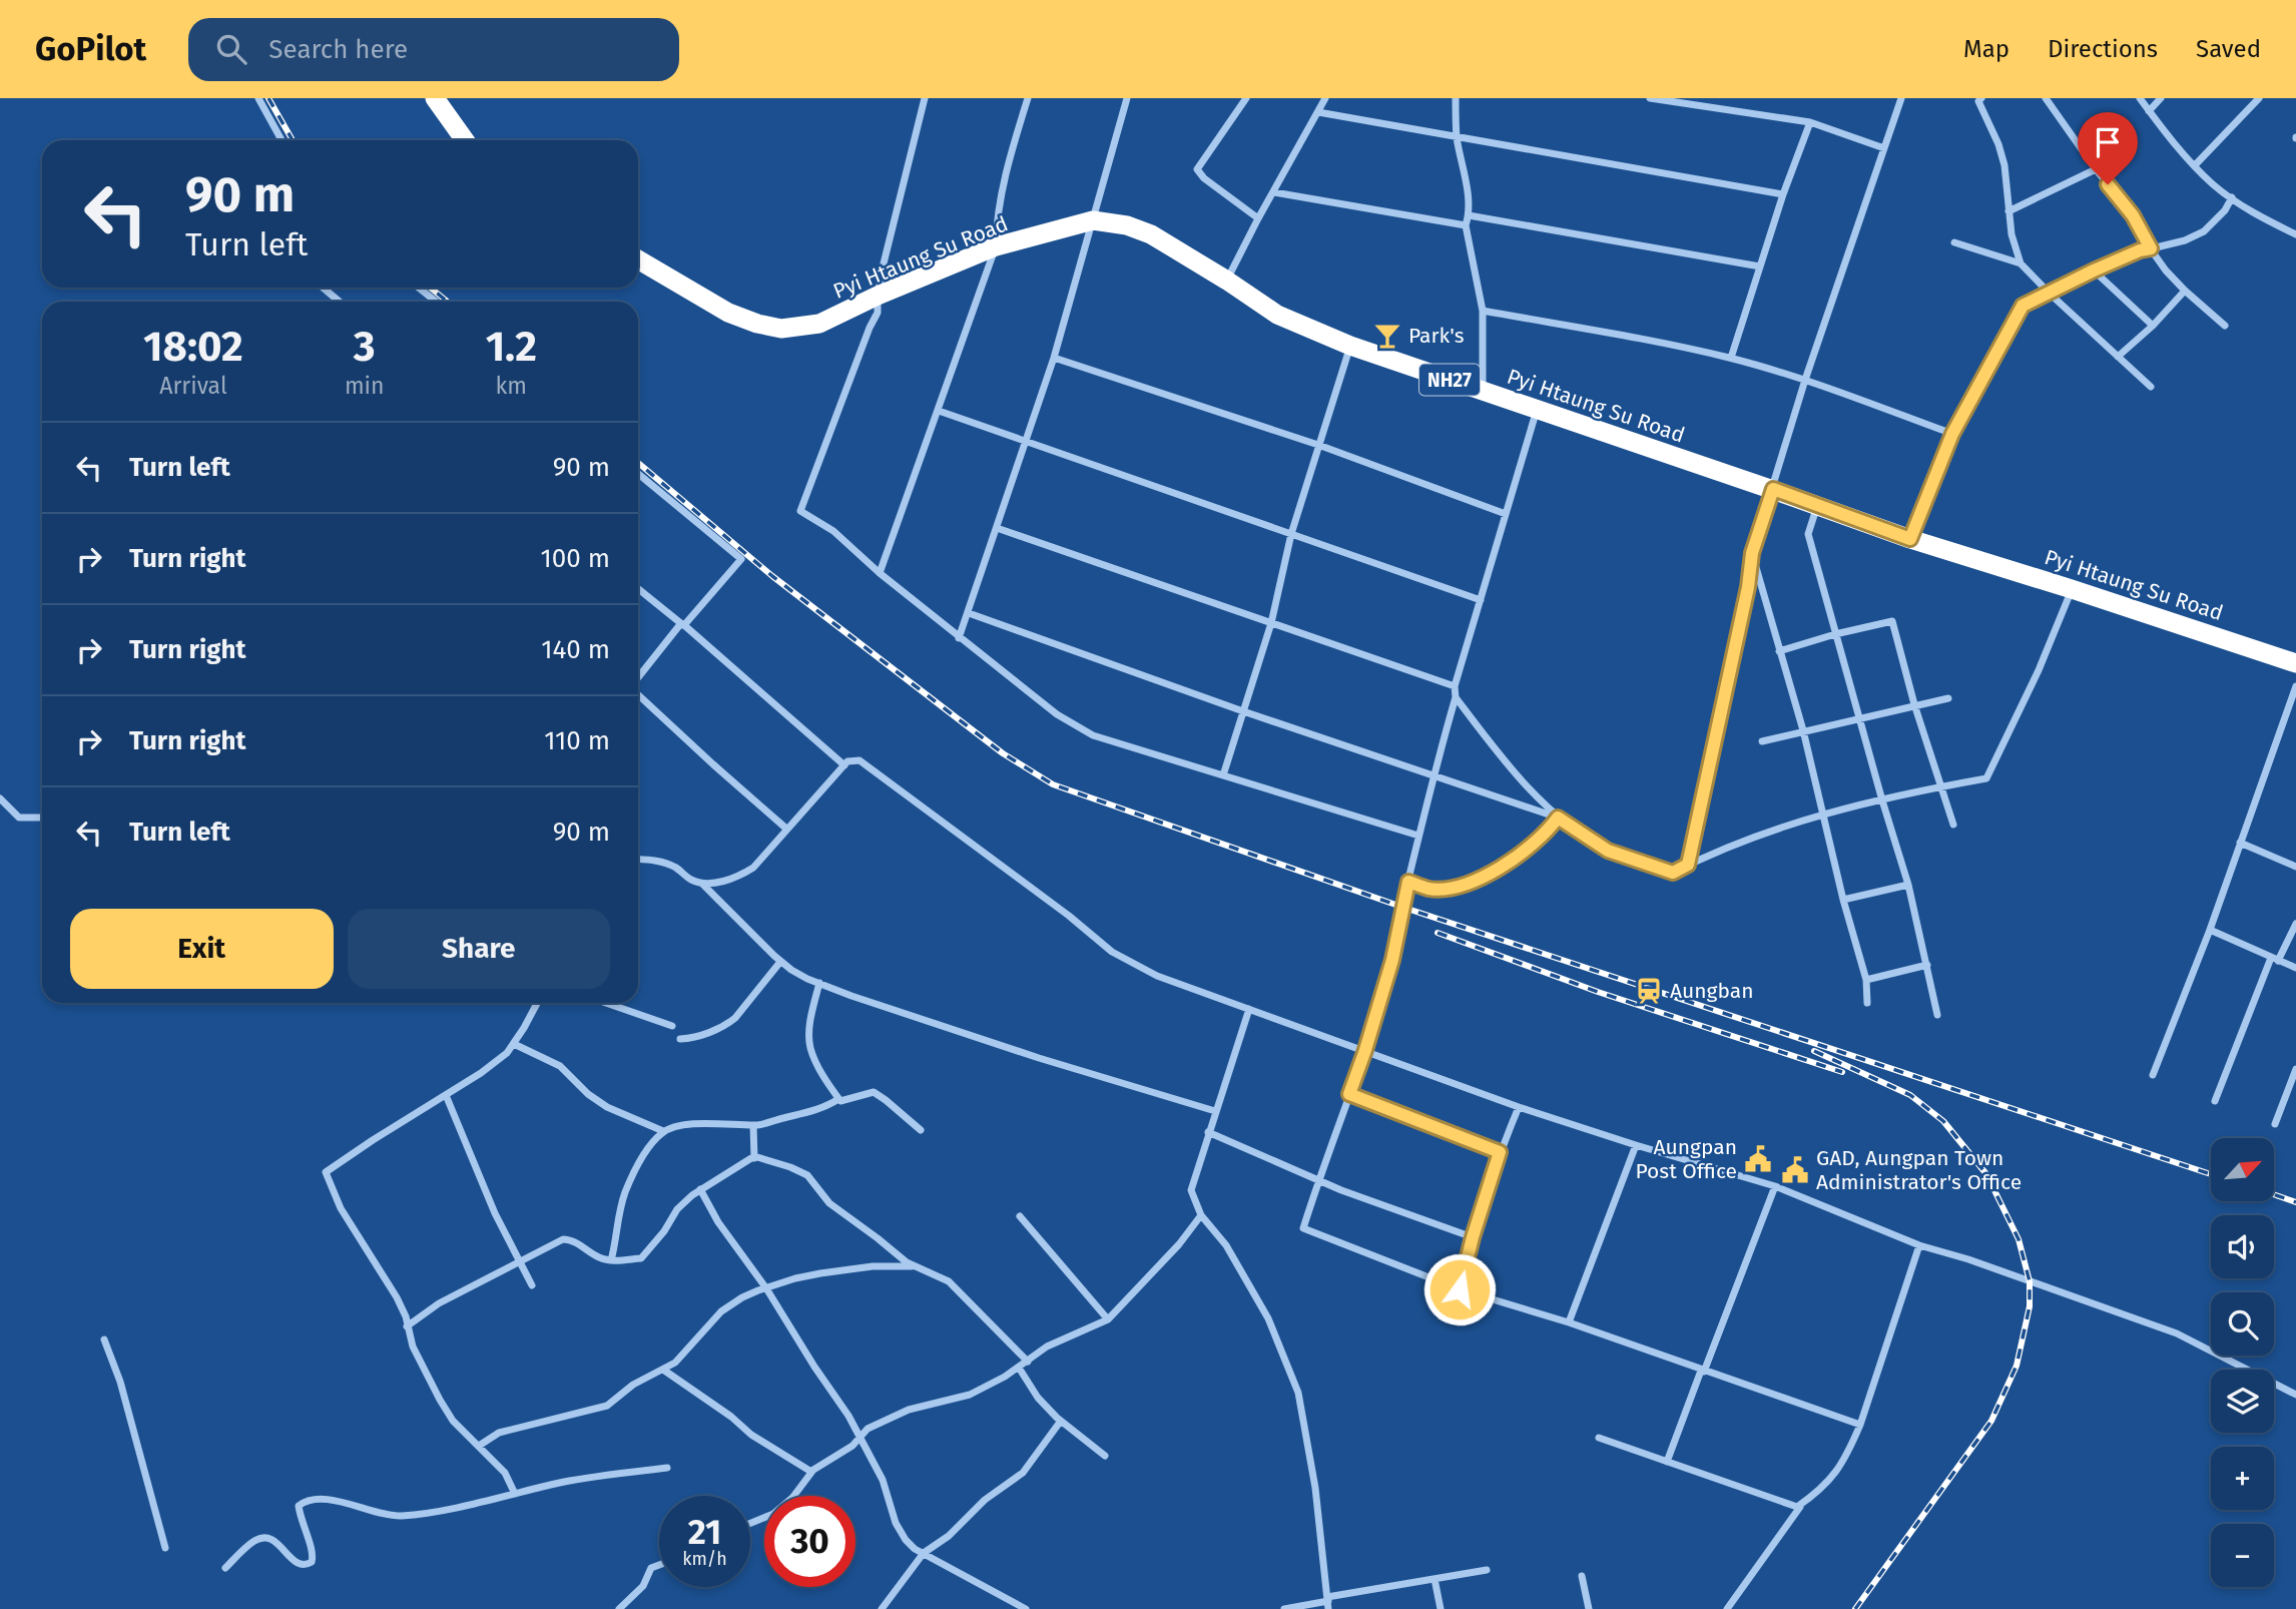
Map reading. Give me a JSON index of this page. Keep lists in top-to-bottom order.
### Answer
{
  "streets": {
    "highway": ["Pyi Htaung Su Road", "NH27"]
  },
  "places": {
    "bar": ["Park's"],
    "station": ["Aungban"],
    "public building": ["Aungpan Post Office", "GAD, Aungpan Town Administrator's Office"]
  },
  "north": "top right",
  "page": {
    "header": "GoPilot",
    "search": "Search here",
    "nav": ["Map", "Directions", "Saved"],
    "turn": ["90 m", "Turn left"],
    "eta": [
      "18:02",
      "Arrival",
      "3",
      "min",
      "1.2",
      "km"
    ],
    "list": [
      {
        "name": "Turn left",
        "value": "90 m"
      },
      {
        "name": "Turn right",
        "value": "100 m"
      },
      {
        "name": "Turn right",
        "value": "140 m"
      },
      {
        "name": "Turn right",
        "value": "110 m"
      },
      {
        "name": "Turn left",
        "value": "90 m"
      }
    ],
    "buttons": ["Exit", "Share"],
    "map_buttons": ["+", "−"],
    "speed": "21 km/h",
    "limit": "30"
  }
}
